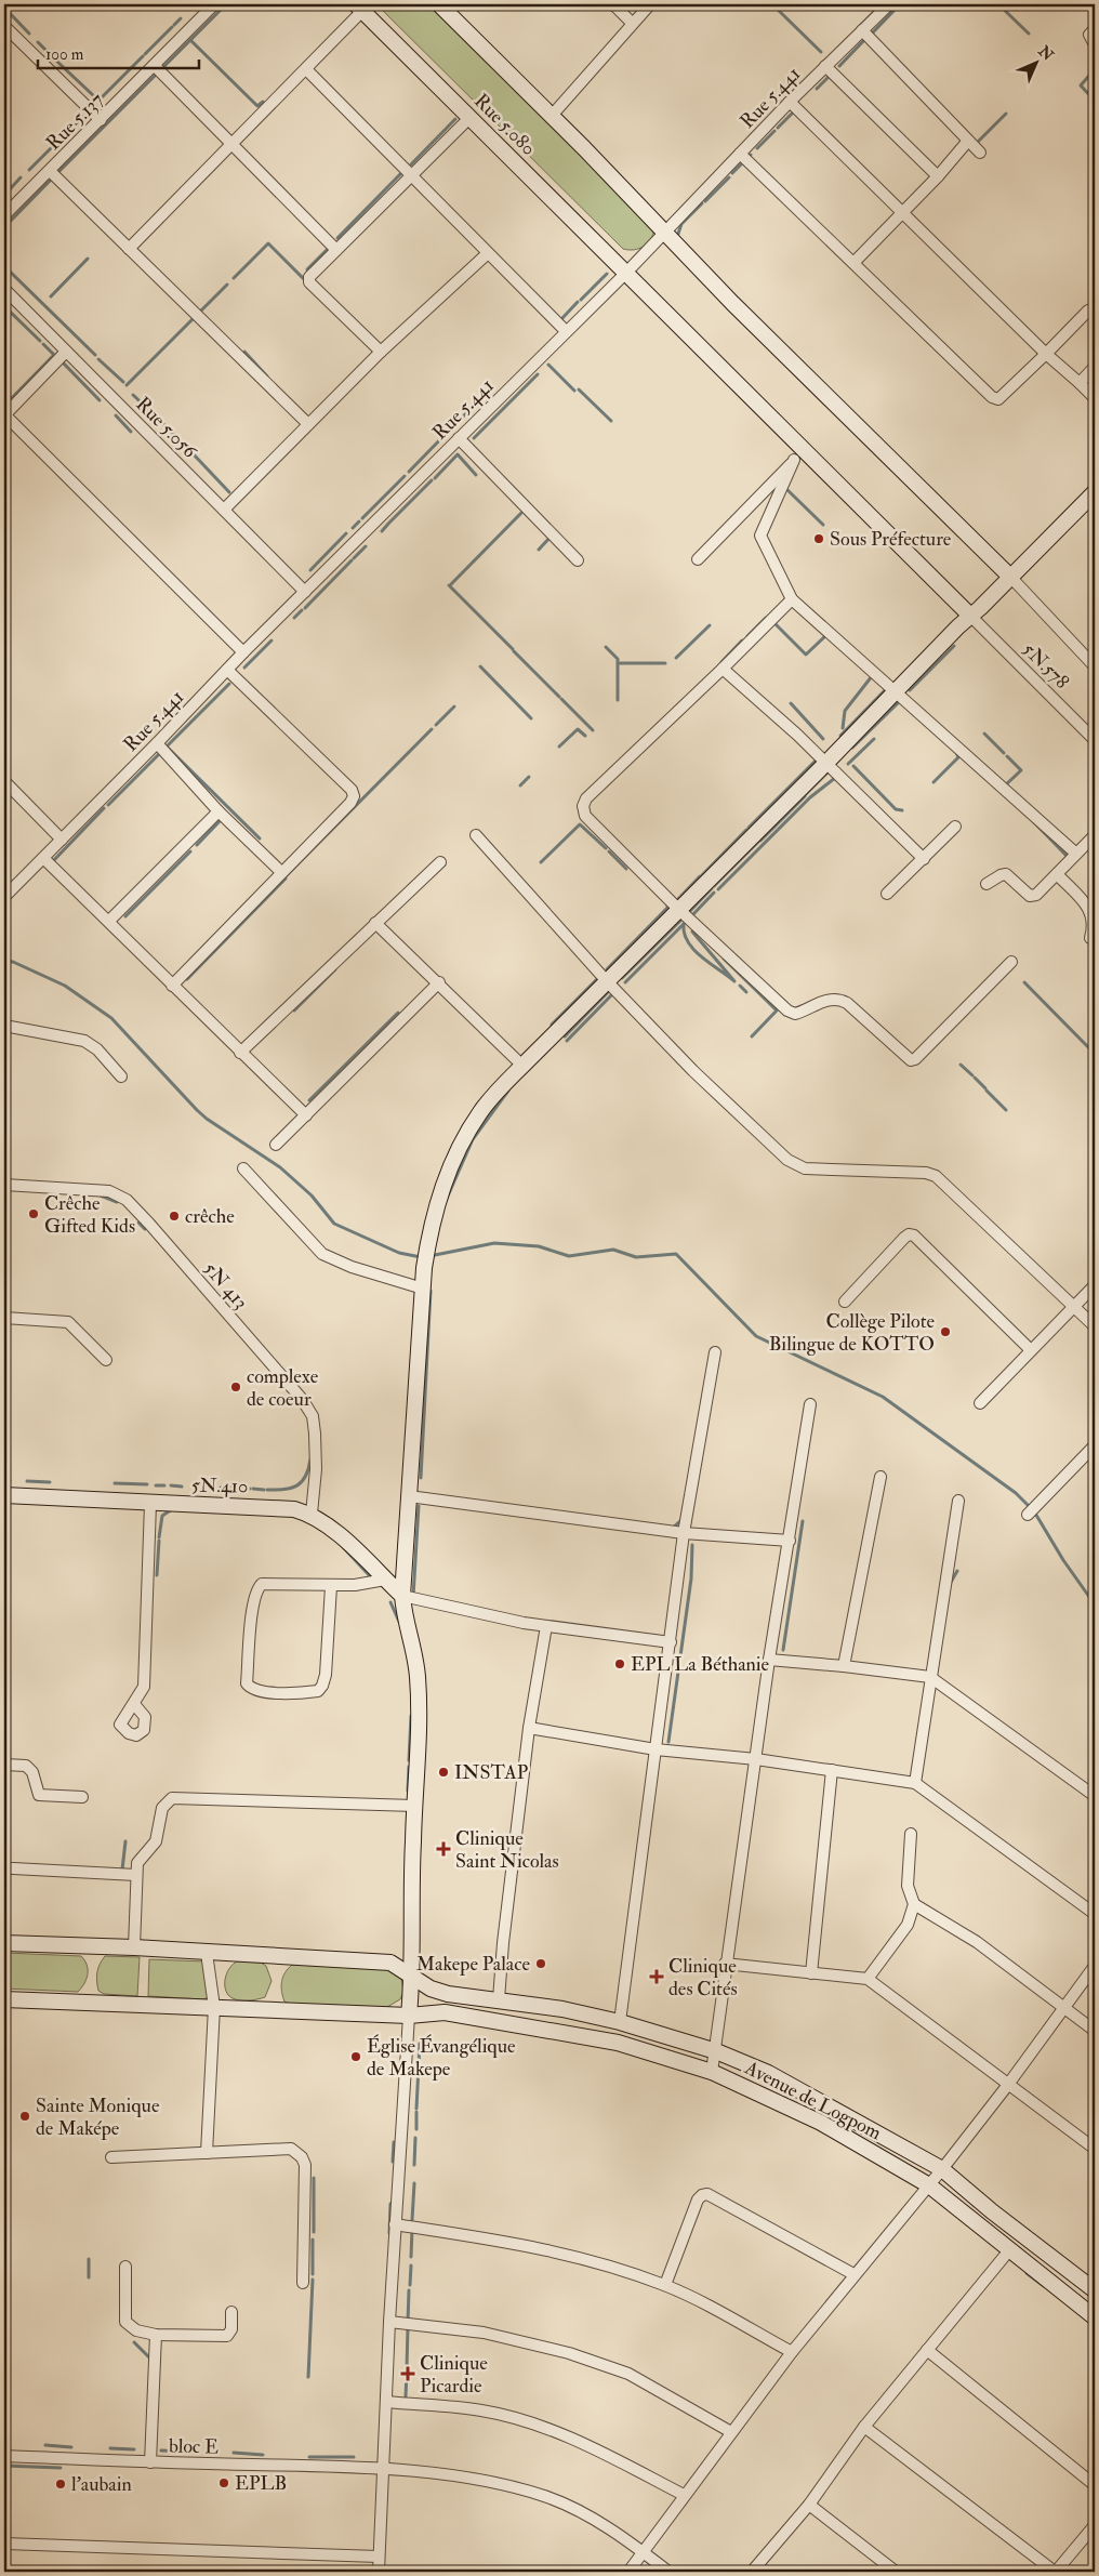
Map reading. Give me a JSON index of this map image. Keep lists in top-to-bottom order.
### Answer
{
  "streets": {
    "main road": ["Rue 5.080", "5N.410", "Avenue de Logpom"],
    "street": [
      "Rue 5.441",
      "Rue 5.137",
      "Rue 5.056",
      "5N.578",
      "5N 413",
      "bloc E"
    ]
  },
  "crossings": [
    ["Rue 5.441", "Rue 5.080"],
    ["Rue 5.441", "Rue 5.056"],
    ["Rue 5.080", "5N.578"],
    ["5N 413", "5N.410"]
  ],
  "places": {
    "other": [
      "Sous Préfecture",
      "Crêche Gifted Kids",
      "crêche",
      "Collège Pilote Bilingue de KOTTO",
      "complexe de coeur",
      "EPL La Béthanie",
      "INSTAP",
      "Makepe Palace",
      "Église Évangélique de Makepe",
      "Sainte Monique de Maképe",
      "EPLB",
      "l'aubain"
    ],
    "health": ["Clinique Saint Nicolas", "Clinique des Cités", "Clinique Picardie"]
  },
  "scale_bar": "100 m",
  "north": "top right"
}
